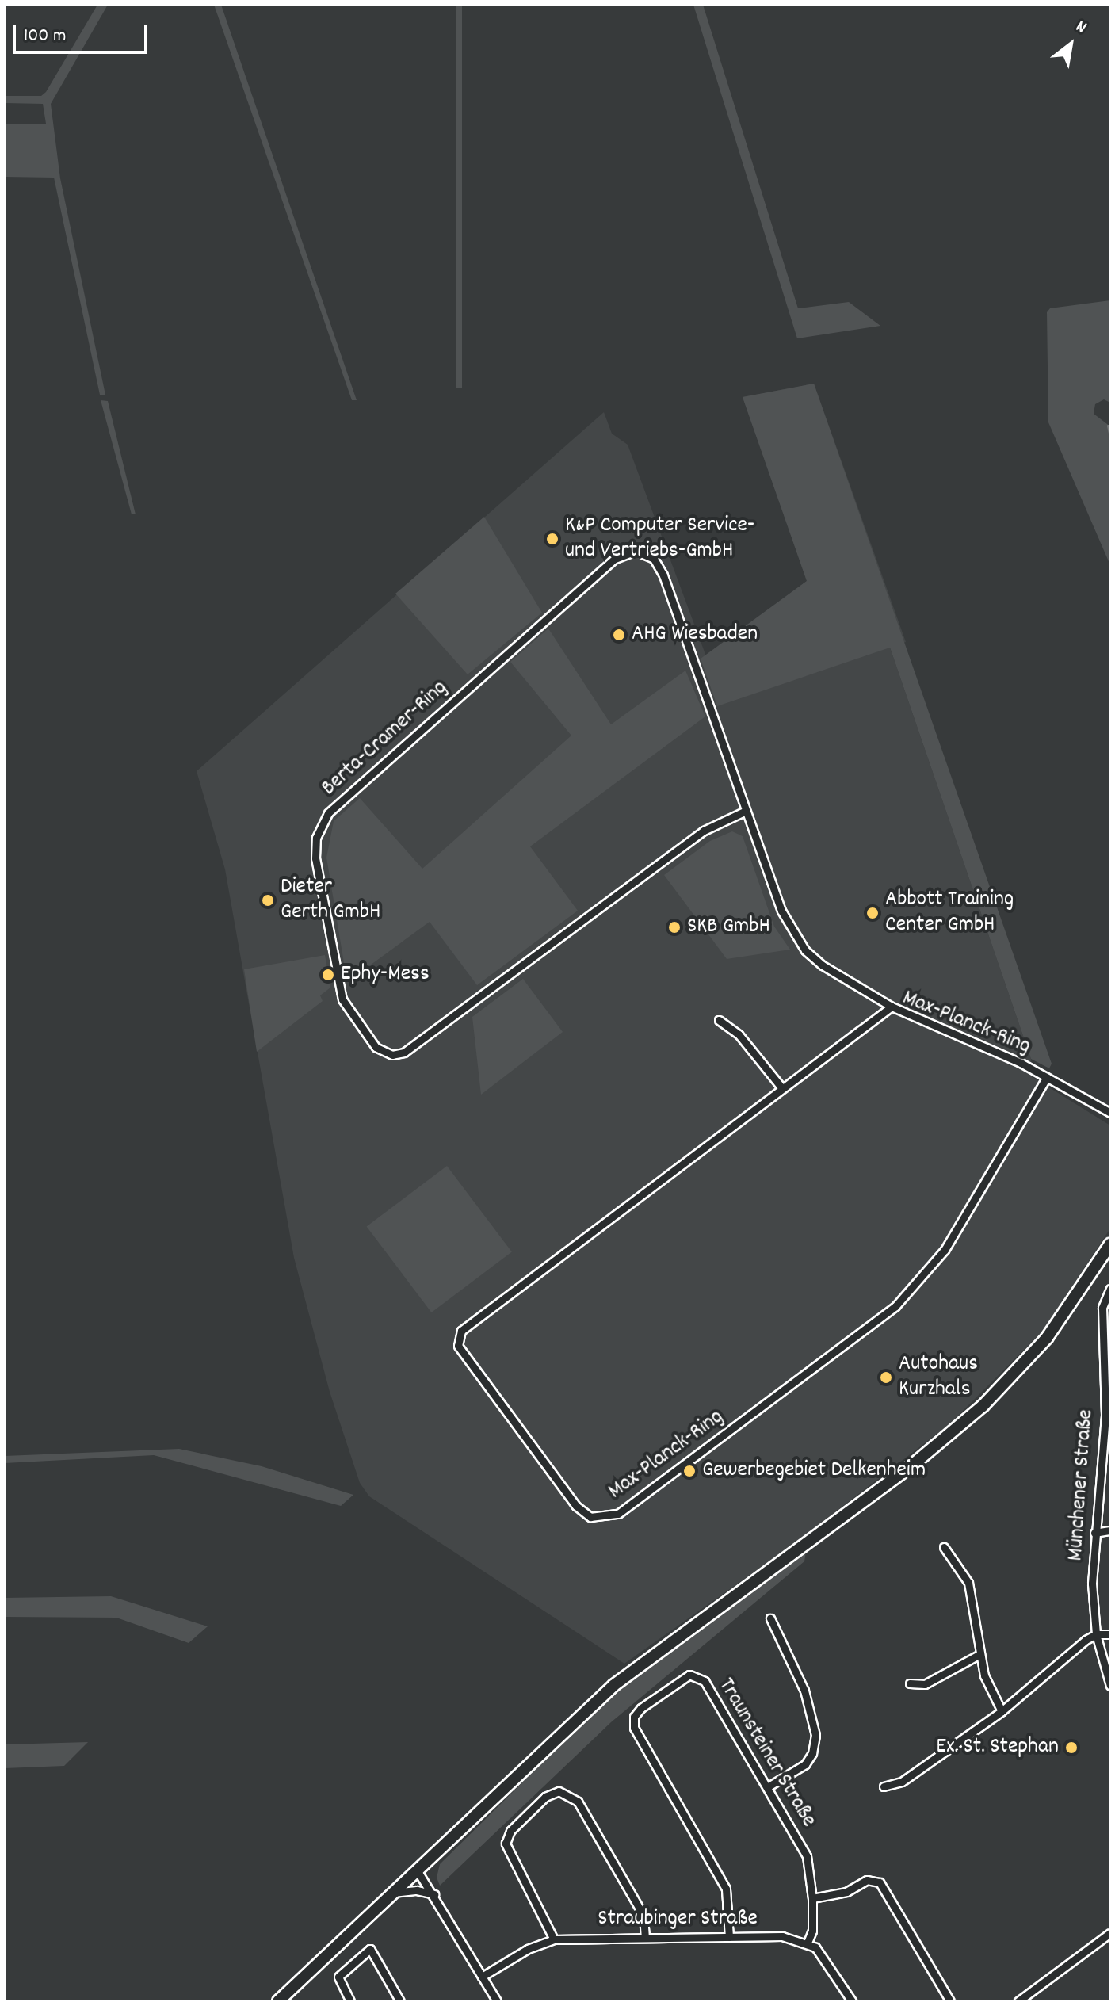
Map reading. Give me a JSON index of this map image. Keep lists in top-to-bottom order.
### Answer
{
  "streets": {
    "street": [
      "Berta-Cramer-Ring",
      "Max-Planck-Ring",
      "Münchener Straße",
      "Traunsteiner Straße",
      "Straubinger Straße"
    ]
  },
  "crossings": [
    ["Berta-Cramer-Ring", "Max-Planck-Ring"],
    ["Traunsteiner Straße", "Straubinger Straße"]
  ],
  "places": [
    "K&P Computer Service- und Vertriebs-GmbH",
    "AHG Wiesbaden",
    "Dieter Gerth GmbH",
    "Abbott Training Center GmbH",
    "SKB GmbH",
    "Ephy-Mess",
    "Autohaus Kurzhals",
    "Gewerbegebiet Delkenheim",
    "Ex. St. Stephan"
  ],
  "scale_bar": "100 m",
  "north": "top right"
}
